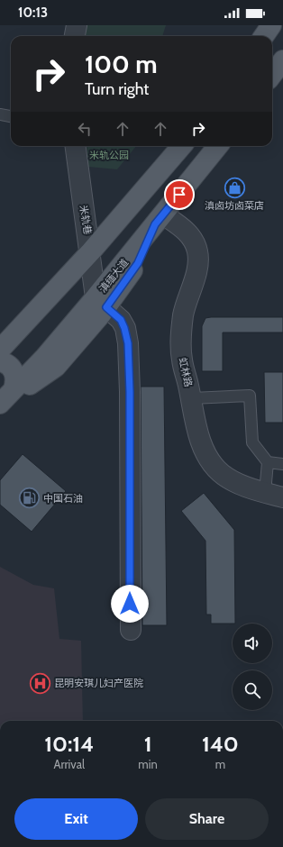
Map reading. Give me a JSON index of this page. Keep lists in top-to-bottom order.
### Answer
{
  "streets": {
    "main road": ["滇缅大道"],
    "street": ["米轨巷", "虹林路"]
  },
  "crossings": [
    ["米轨巷", "滇缅大道"],
    ["滇缅大道", "虹林路"]
  ],
  "parks": ["米轨公园"],
  "places": {
    "shop": ["滇卤坊卤菜店"],
    "fuel station": ["中国石油"],
    "hospital": ["昆明安琪儿妇产医院"]
  },
  "page": {
    "status": "10:13",
    "turn": ["100 m", "Turn right"],
    "eta": [
      "10:14",
      "Arrival",
      "1",
      "min",
      "140",
      "m"
    ],
    "buttons": ["Exit", "Share"]
  }
}
